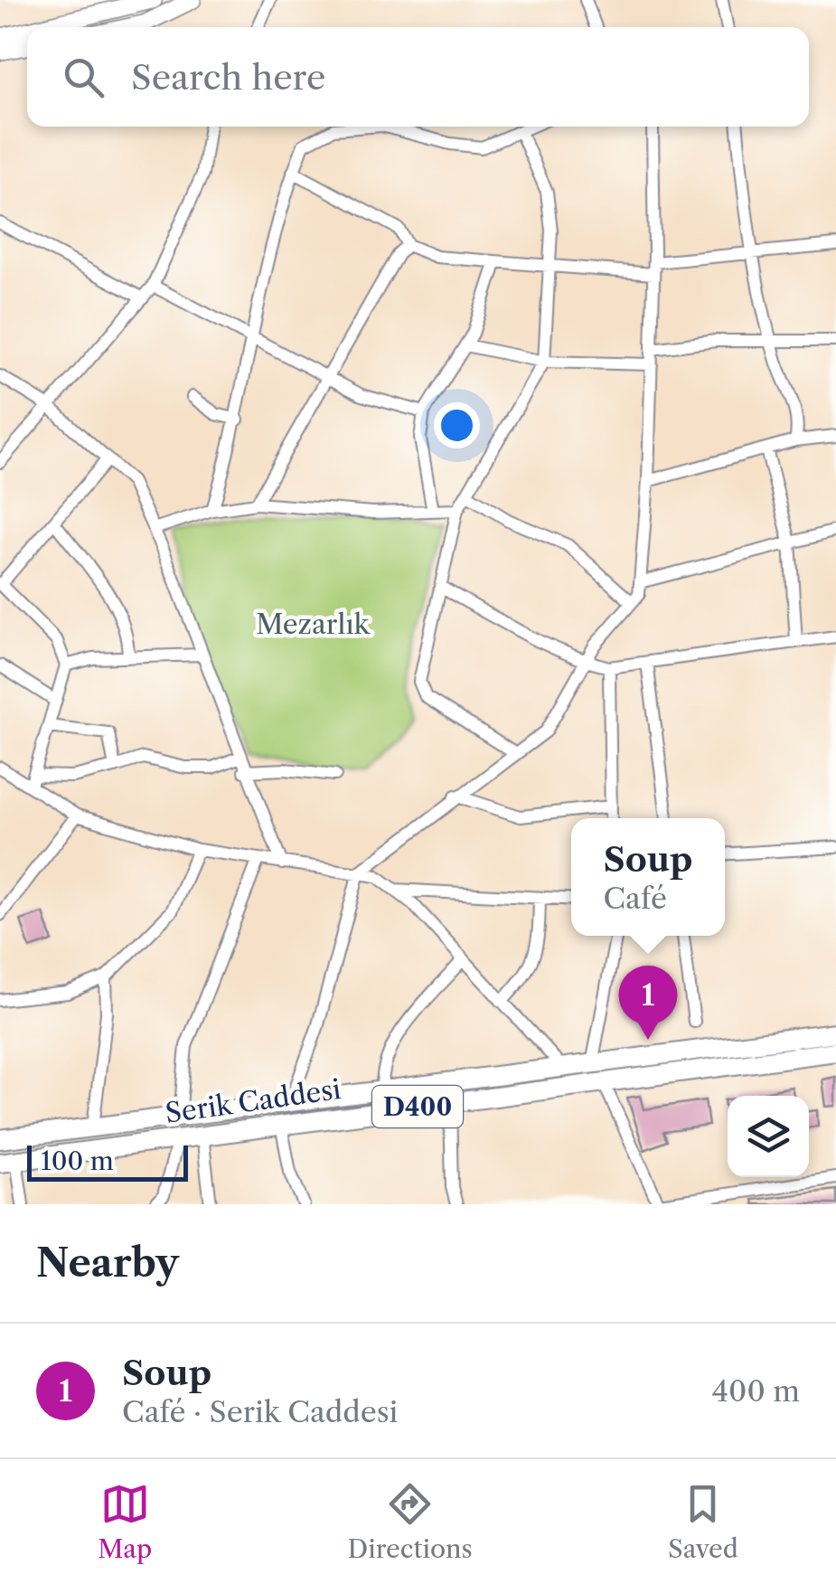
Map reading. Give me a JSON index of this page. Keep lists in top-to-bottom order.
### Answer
{
  "streets": {
    "highway": ["Serik Caddesi", "D400"]
  },
  "parks": ["Mezarlık"],
  "scale_bar": "100 m",
  "page": {
    "search": "Search here",
    "popup": ["Soup", "Café"],
    "pins": "1",
    "scale": "100 m",
    "heading": "Nearby",
    "list": [
      {
        "mark": "1",
        "name": "Soup",
        "note": "Café · Serik Caddesi",
        "value": "400 m"
      }
    ],
    "nav": ["Map", "Directions", "Saved"]
  }
}
